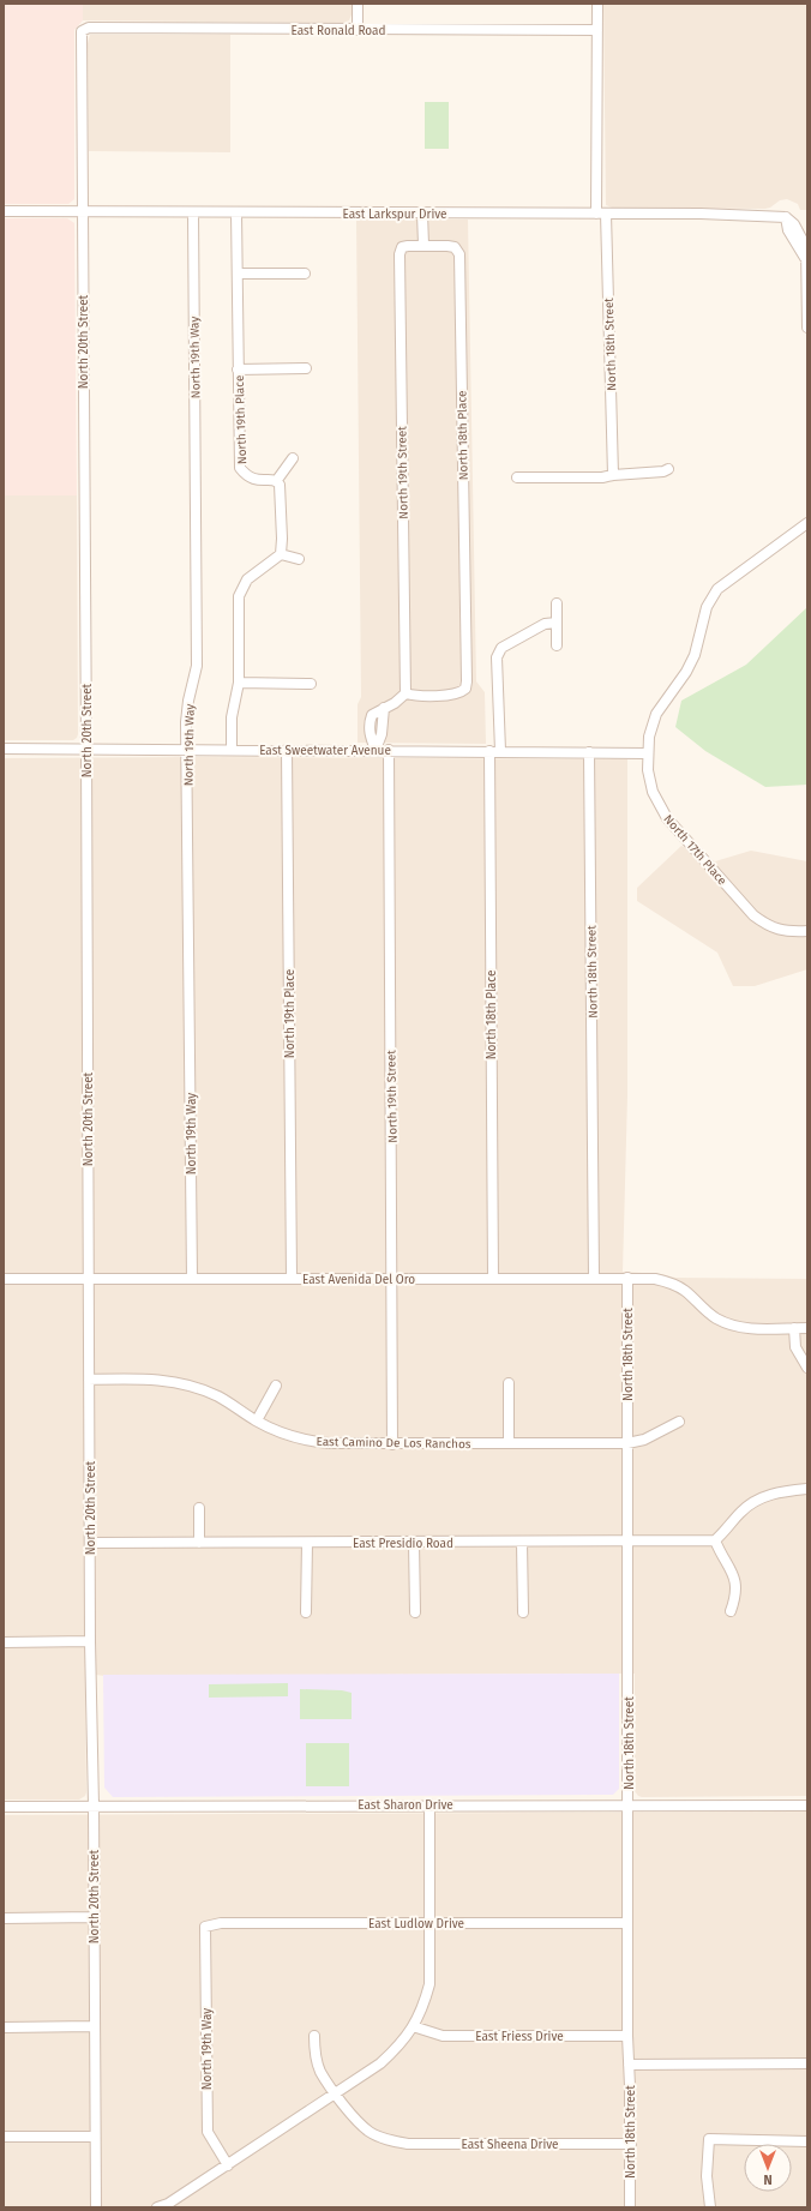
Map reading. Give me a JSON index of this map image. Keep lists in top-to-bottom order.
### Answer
{
  "streets": {
    "street": [
      "East Ronald Road",
      "East Larkspur Drive",
      "North 20th Street",
      "North 18th Street",
      "North 19th Way",
      "North 19th Place",
      "North 18th Place",
      "North 19th Street",
      "East Sweetwater Avenue",
      "North 17th Place",
      "East Avenida Del Oro",
      "East Camino De Los Ranchos",
      "East Presidio Road",
      "East Sharon Drive",
      "East Ludlow Drive",
      "East Friess Drive",
      "East Sheena Drive"
    ]
  },
  "crossings": [
    ["East Ronald Road", "North 20th Street"],
    ["East Ronald Road", "North 18th Street"],
    ["East Larkspur Drive", "North 20th Street"],
    ["East Larkspur Drive", "North 18th Street"],
    ["East Larkspur Drive", "North 19th Way"],
    ["East Larkspur Drive", "North 19th Place"],
    ["North 20th Street", "East Sweetwater Avenue"],
    ["North 20th Street", "East Avenida Del Oro"],
    ["North 20th Street", "East Camino De Los Ranchos"],
    ["North 20th Street", "East Presidio Road"],
    ["North 20th Street", "East Sharon Drive"],
    ["North 18th Street", "East Sweetwater Avenue"],
    ["North 18th Street", "East Avenida Del Oro"],
    ["North 18th Street", "East Camino De Los Ranchos"],
    ["North 18th Street", "East Presidio Road"],
    ["North 18th Street", "East Sharon Drive"],
    ["North 18th Street", "East Ludlow Drive"],
    ["North 18th Street", "East Friess Drive"],
    ["North 18th Street", "East Sheena Drive"],
    ["North 19th Way", "East Sweetwater Avenue"],
    ["North 19th Way", "East Avenida Del Oro"],
    ["North 19th Way", "East Ludlow Drive"],
    ["North 19th Place", "East Sweetwater Avenue"],
    ["North 19th Place", "East Avenida Del Oro"],
    ["North 18th Place", "North 19th Street"],
    ["North 18th Place", "East Sweetwater Avenue"],
    ["North 18th Place", "East Avenida Del Oro"],
    ["North 19th Street", "East Sweetwater Avenue"],
    ["North 19th Street", "East Avenida Del Oro"],
    ["North 19th Street", "East Camino De Los Ranchos"],
    ["East Sweetwater Avenue", "North 17th Place"]
  ],
  "north": "bottom"
}
